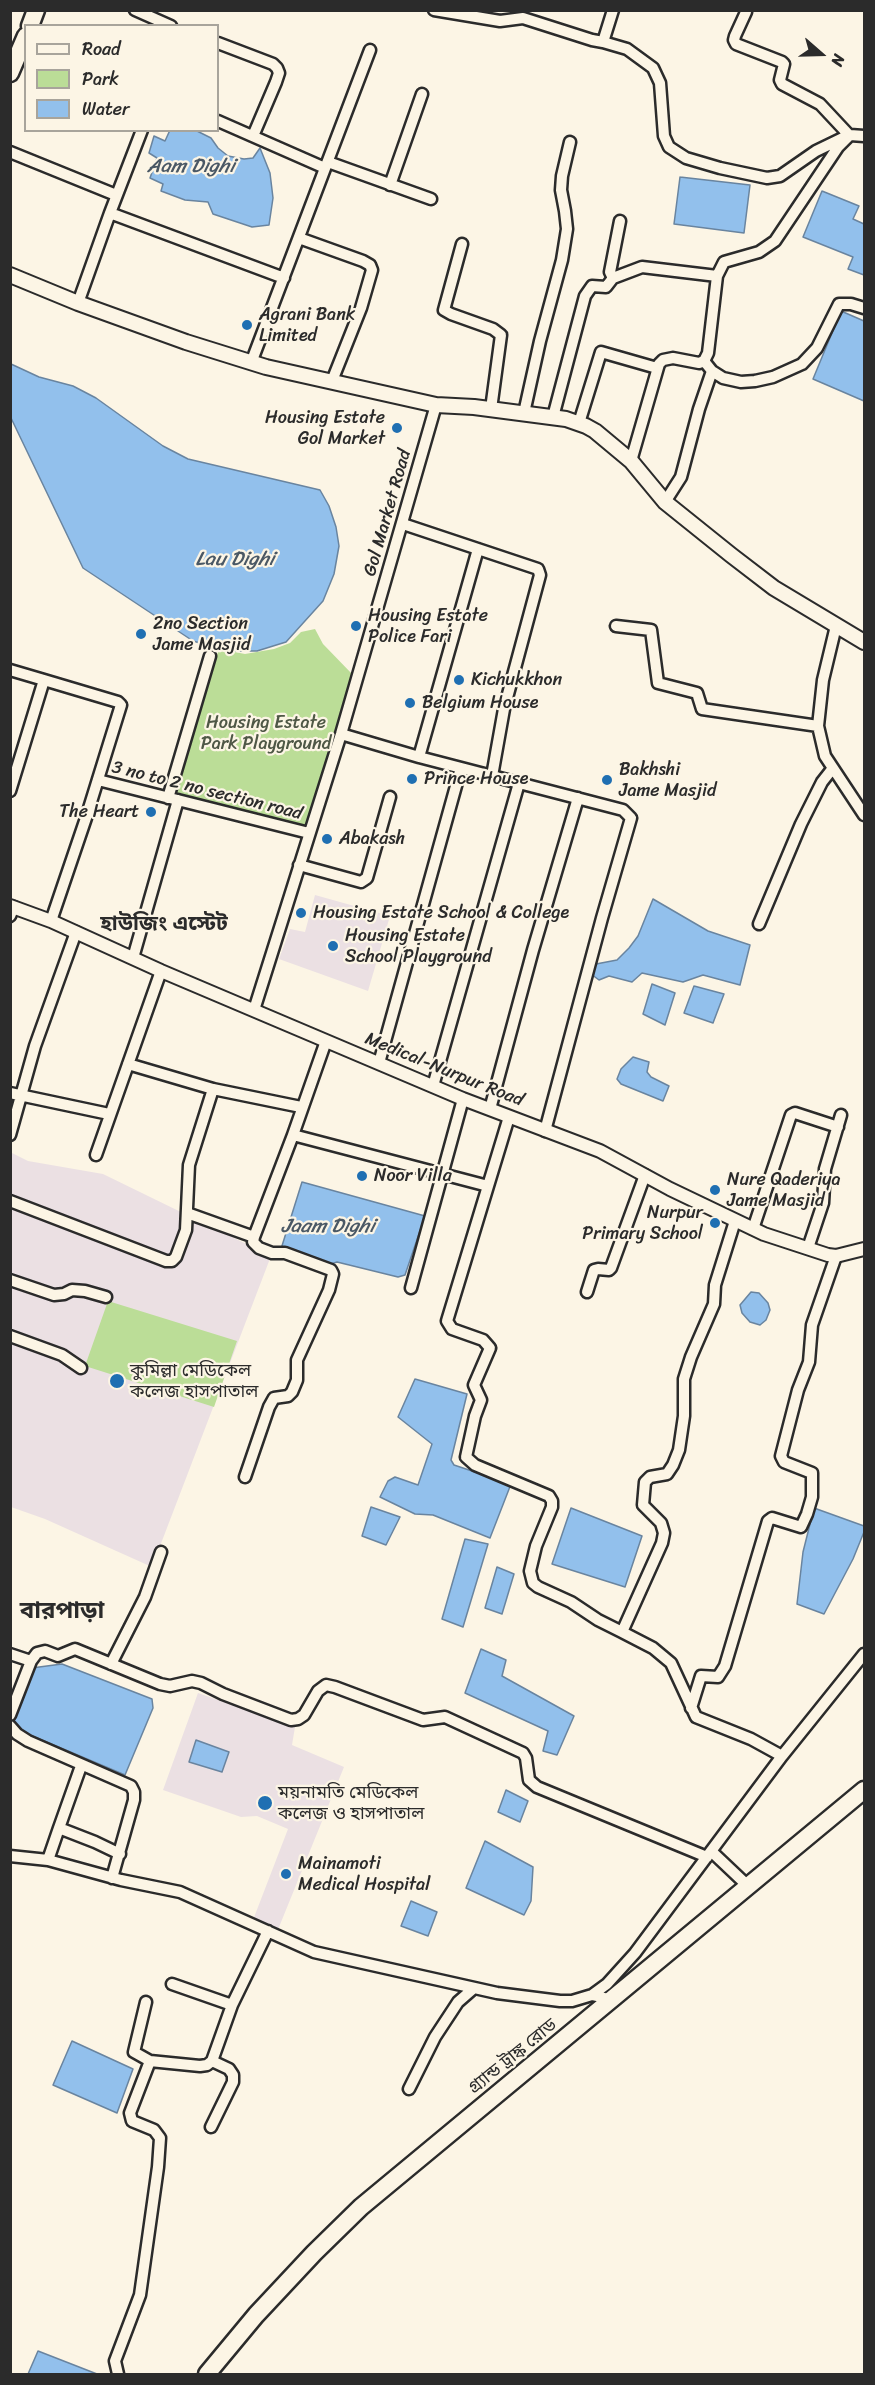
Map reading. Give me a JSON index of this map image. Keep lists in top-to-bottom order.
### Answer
{
  "streets": {
    "main road": ["গ্র্যান্ড ট্রাঙ্ক রোড"],
    "street": ["Gol Market Road", "3 no to 2 no section road", "Medical-Nurpur Road"]
  },
  "crossings": [
    ["Gol Market Road", "3 no to 2 no section road"],
    ["Gol Market Road", "Medical-Nurpur Road"]
  ],
  "districts": ["হাউজিং এস্টেট", "বারপাড়া"],
  "water": ["Aam Dighi", "Lau Dighi", "Jaam Dighi"],
  "parks": ["Housing Estate Park Playground"],
  "places": [
    "Agrani Bank Limited",
    "Housing Estate Gol Market",
    "Housing Estate Police Fari",
    "2no Section Jame Masjid",
    "Kichukkhon",
    "Belgium House",
    "Prince House",
    "Bakhshi Jame Masjid",
    "The Heart",
    "Abakash",
    "Housing Estate School & College",
    "Housing Estate School Playground",
    "Noor Villa",
    "Nure Qaderiya Jame Masjid",
    "Nurpur Primary School",
    "কুমিল্লা মেডিকেল কলেজ হাসপাতাল",
    "ময়নামতি মেডিকেল কলেজ ও হাসপাতাল",
    "Mainamoti Medical Hospital"
  ],
  "legend": ["Road", "Park", "Water"],
  "north": "right"
}
